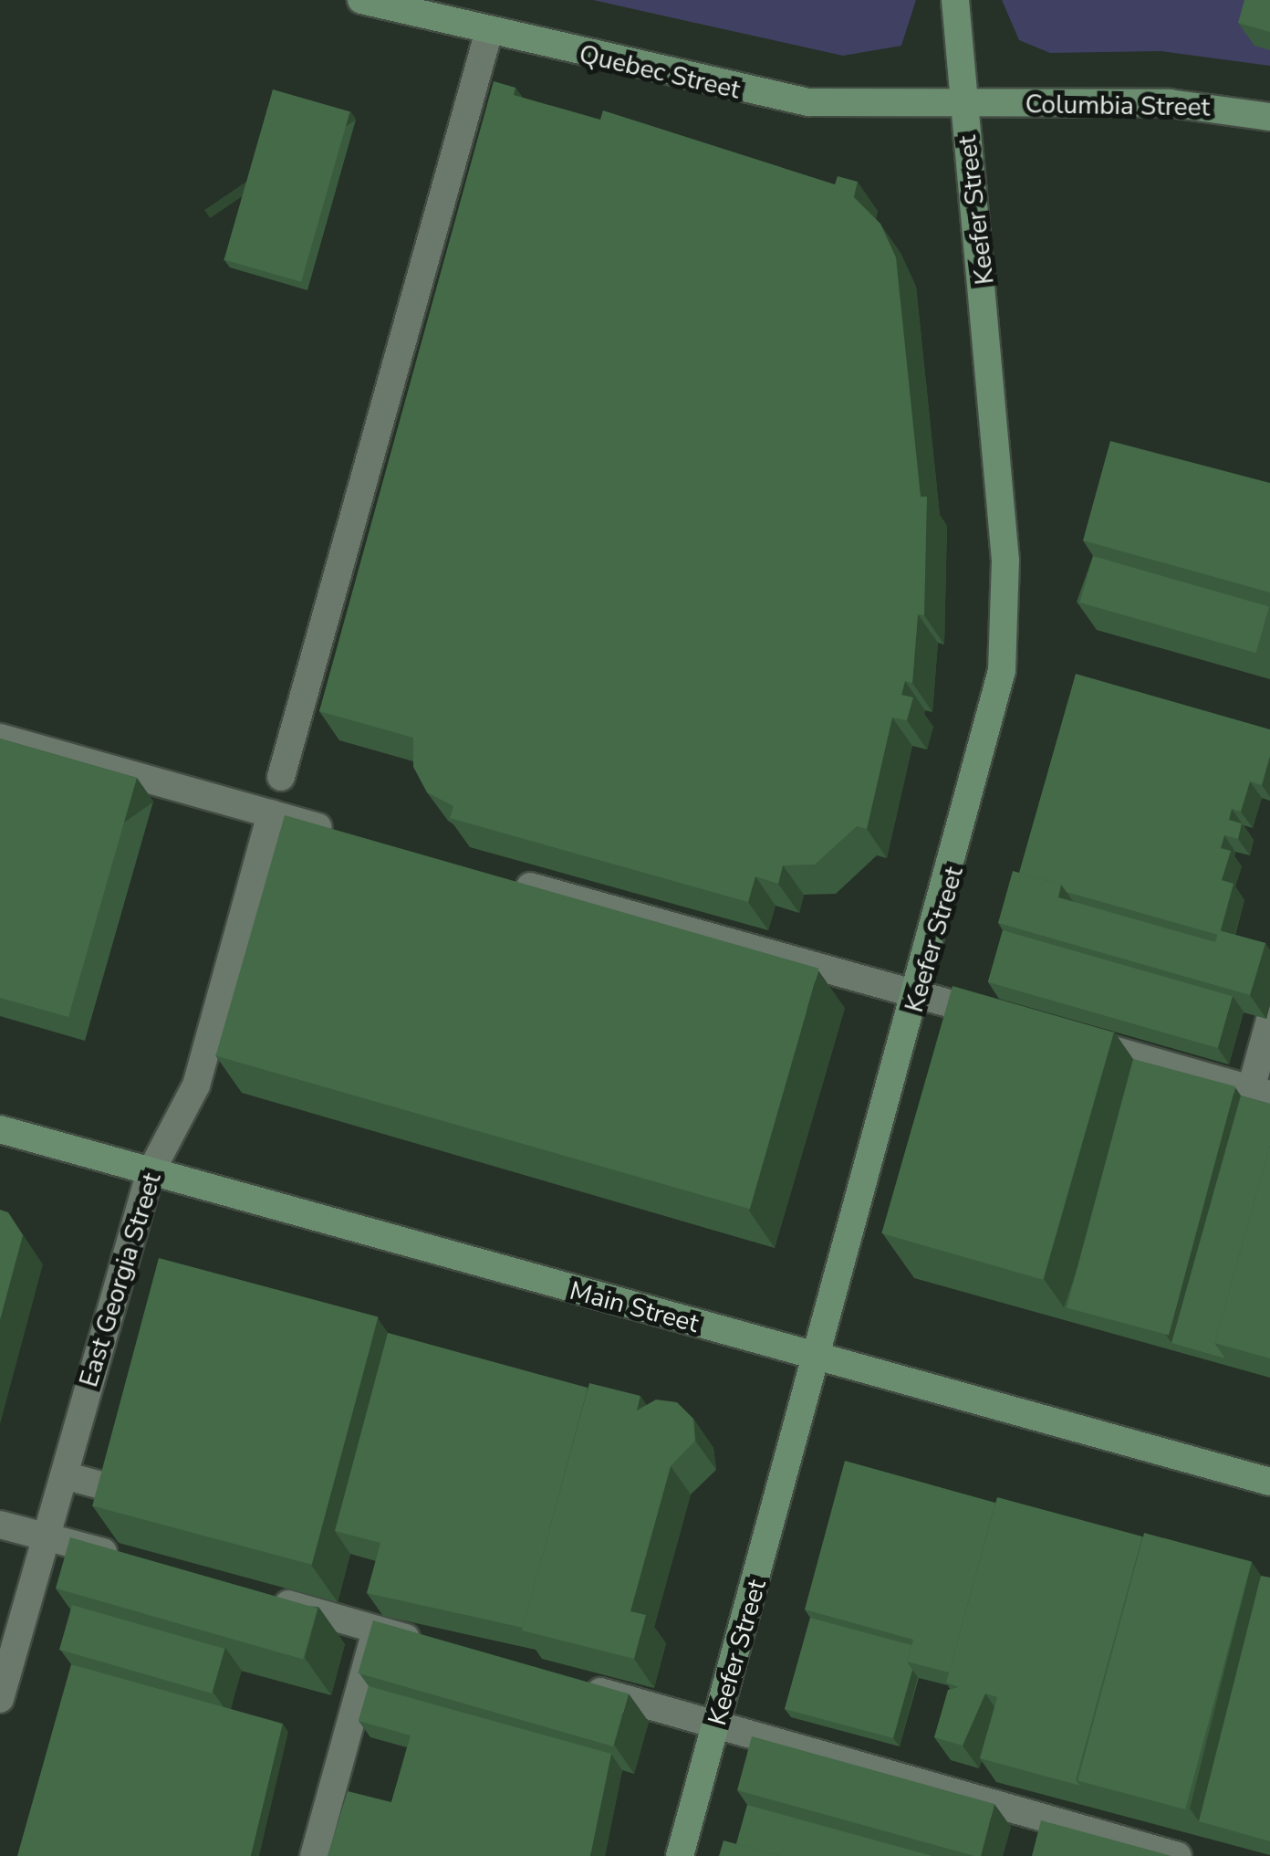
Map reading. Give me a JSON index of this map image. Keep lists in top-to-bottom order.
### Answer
{
  "streets": {
    "street": [
      "Quebec Street",
      "Columbia Street",
      "Keefer Street",
      "East Georgia Street",
      "Main Street"
    ]
  },
  "crossings": [
    ["Quebec Street", "Columbia Street"],
    ["Quebec Street", "Keefer Street"],
    ["Columbia Street", "Keefer Street"],
    ["Keefer Street", "Main Street"],
    ["East Georgia Street", "Main Street"]
  ]
}
